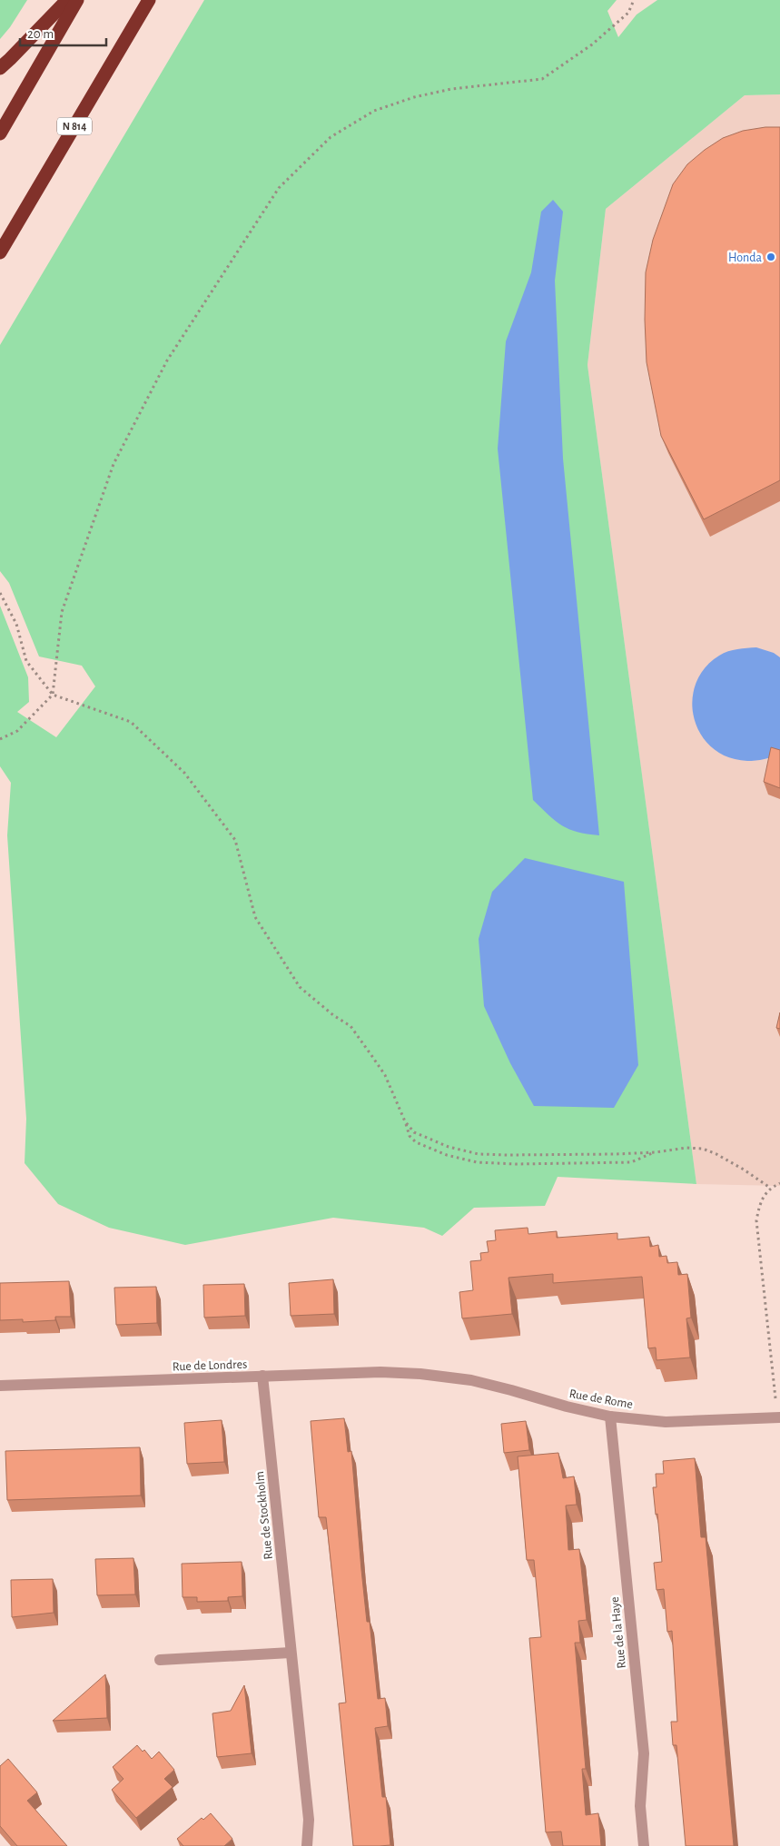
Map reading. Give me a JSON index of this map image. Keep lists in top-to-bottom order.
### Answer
{
  "streets": {
    "highway": ["N 814"],
    "street": [
      "Rue de Londres",
      "Rue de Rome",
      "Rue de Stockholm",
      "Rue de la Haye"
    ]
  },
  "crossings": [
    ["Rue de Londres", "Rue de Rome"],
    ["Rue de Londres", "Rue de Stockholm"],
    ["Rue de Rome", "Rue de la Haye"]
  ],
  "places": ["Honda"],
  "scale_bar": "20 m"
}
